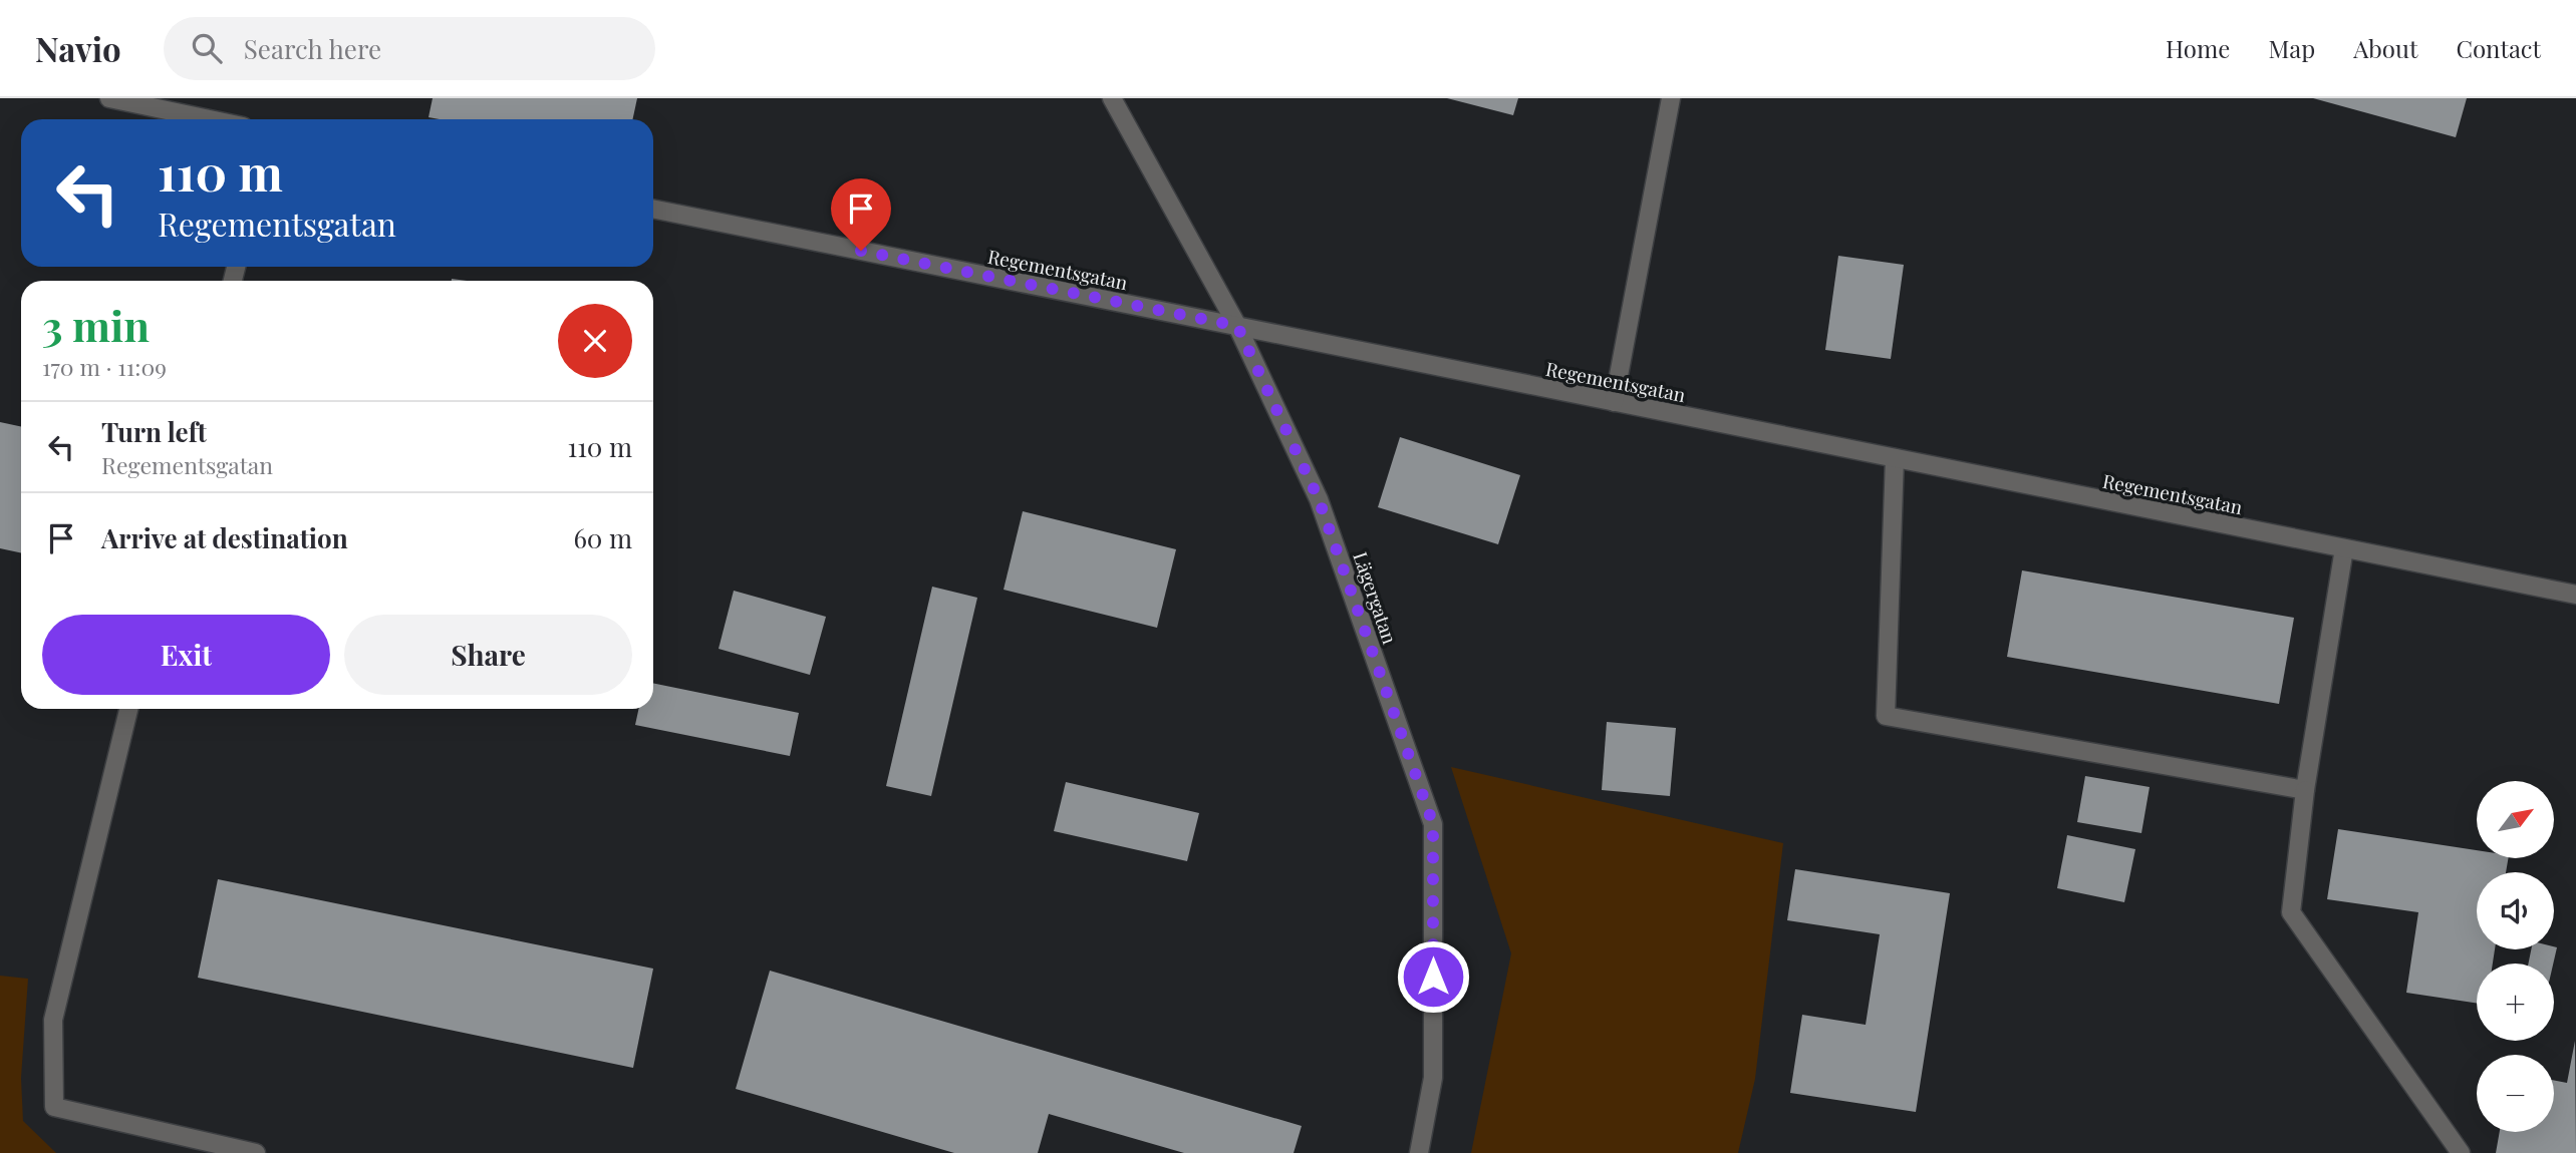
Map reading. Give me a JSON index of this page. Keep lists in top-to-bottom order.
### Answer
{
  "streets": {
    "street": ["Regementsgatan", "Lägergatan"]
  },
  "crossings": [
    ["Regementsgatan", "Lägergatan"]
  ],
  "north": "top right",
  "page": {
    "header": "Navio",
    "search": "Search here",
    "nav": [
      "Home",
      "Map",
      "About",
      "Contact"
    ],
    "turn": ["110 m", "Regementsgatan"],
    "heading": ["3 min", "170 m · 11:09"],
    "list": [
      {
        "name": "Turn left",
        "note": "Regementsgatan",
        "value": "110 m"
      },
      {
        "name": "Arrive at destination",
        "value": "60 m"
      }
    ],
    "buttons": ["Exit", "Share"],
    "map_buttons": ["+", "−"]
  }
}
